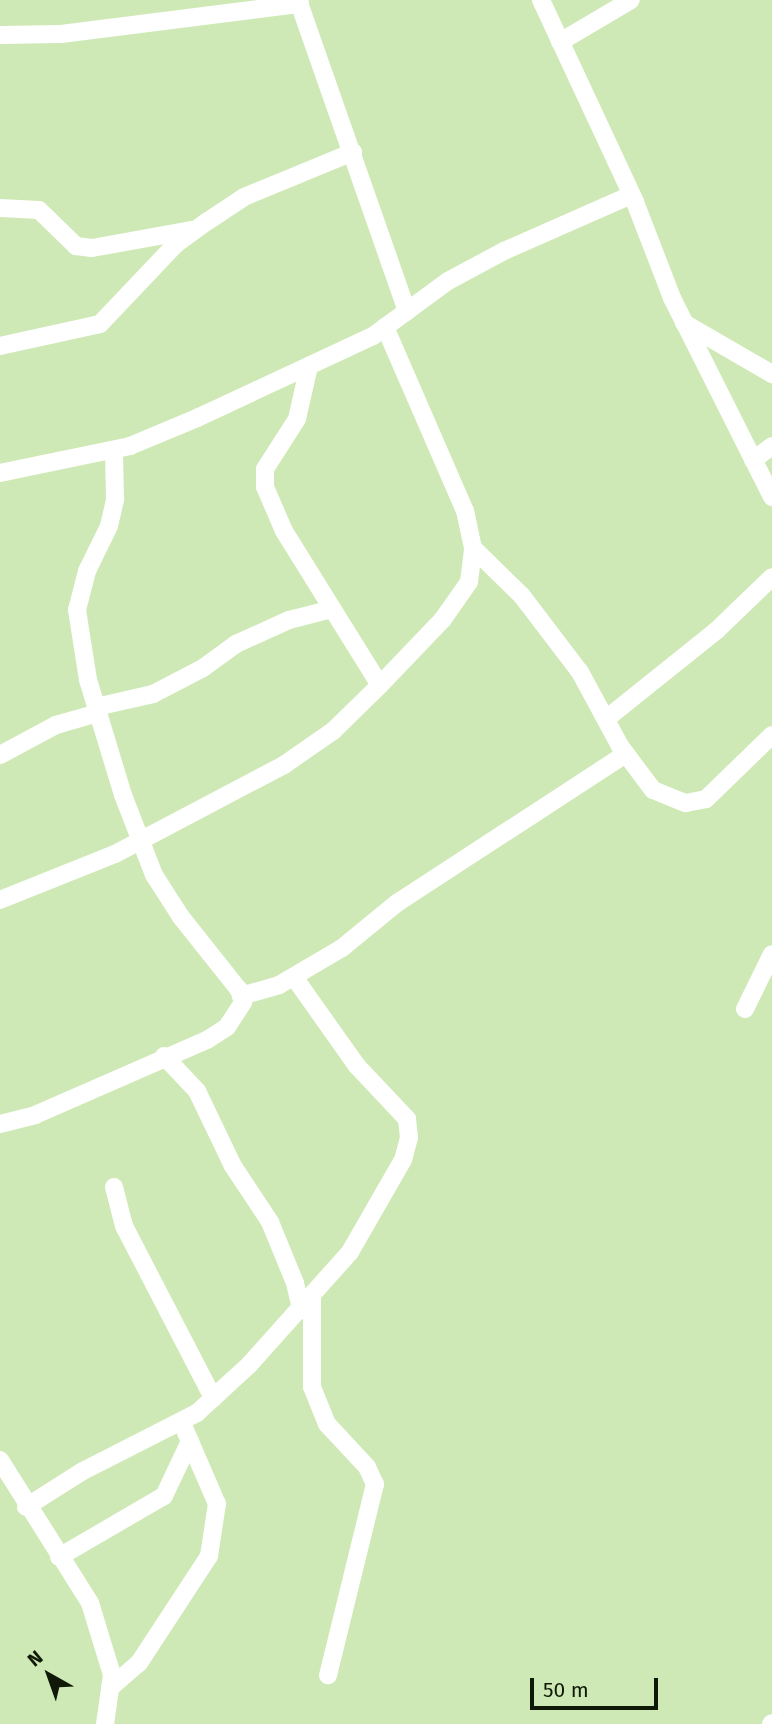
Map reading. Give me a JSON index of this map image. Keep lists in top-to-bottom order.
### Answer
{
  "scale_bar": "50 m",
  "north": "top left"
}
